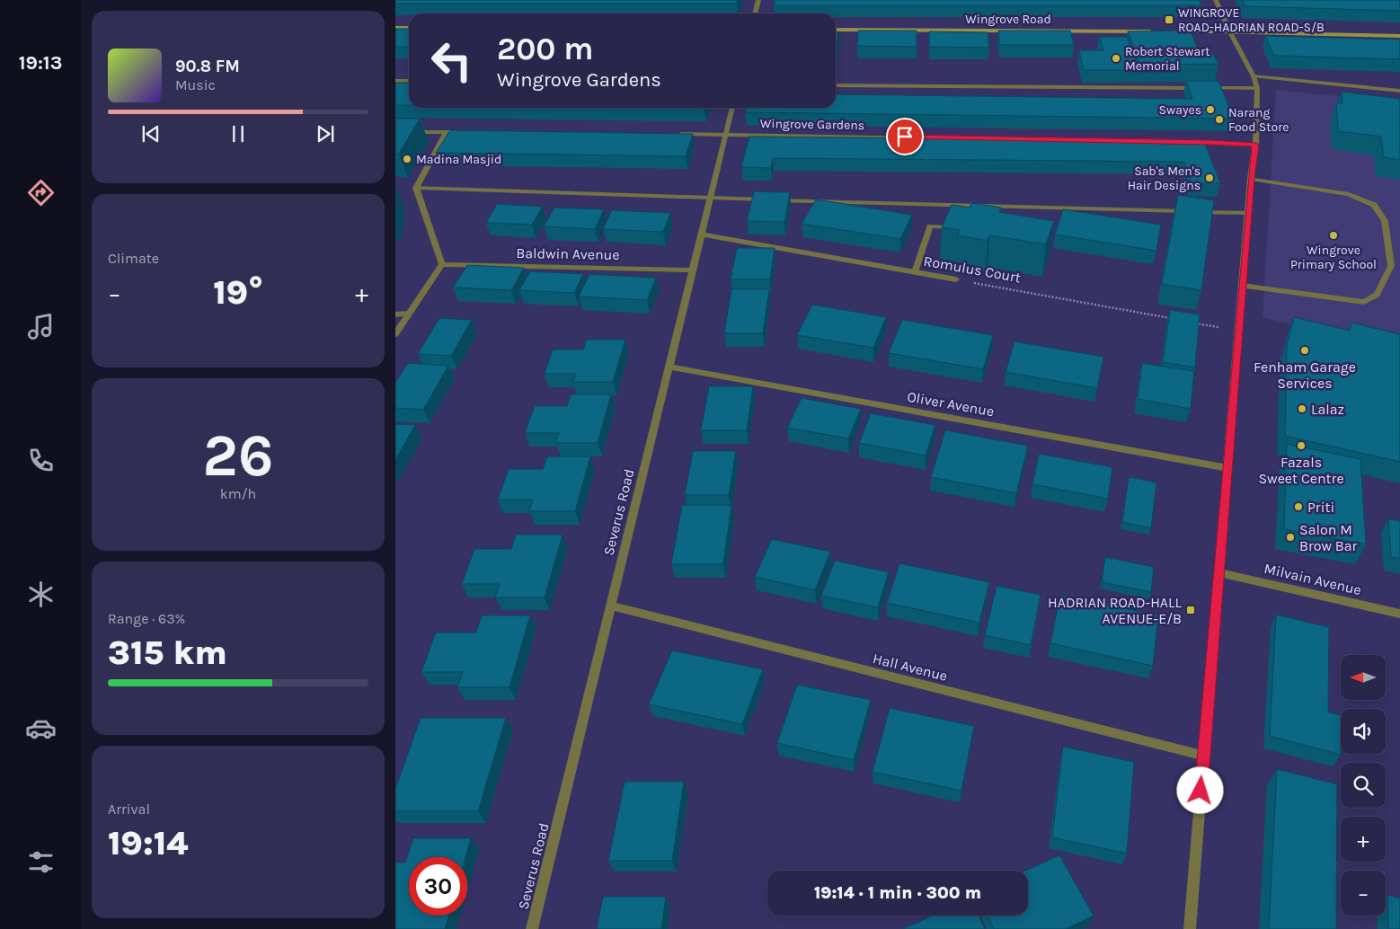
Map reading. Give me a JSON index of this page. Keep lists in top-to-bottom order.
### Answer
{
  "streets": {
    "street": [
      "Wingrove Road",
      "Wingrove Gardens",
      "Baldwin Avenue",
      "Romulus Court",
      "Oliver Avenue",
      "Severus Road",
      "Milvain Avenue",
      "Hall Avenue"
    ]
  },
  "crossings": [
    ["Wingrove Gardens", "Severus Road"],
    ["Baldwin Avenue", "Severus Road"],
    ["Romulus Court", "Severus Road"],
    ["Oliver Avenue", "Severus Road"],
    ["Severus Road", "Hall Avenue"]
  ],
  "places": {
    "transit": ["WINGROVE ROAD-HADRIAN ROAD-S/B", "HADRIAN ROAD-HALL AVENUE-E/B"],
    "other": [
      "Robert Stewart Memorial",
      "Swayes",
      "Narang Food Store",
      "Madina Masjid",
      "Sab's Men's Hair Designs",
      "Wingrove Primary School",
      "Fenham Garage Services",
      "Lalaz",
      "Fazals Sweet Centre",
      "Priti",
      "Salon M Brow Bar"
    ]
  },
  "north": "left",
  "page": {
    "tabs": "19:13",
    "turn": ["200 m", "Wingrove Gardens"],
    "song": ["90.8 FM", "Music"],
    "tile": [
      "Climate",
      ["26", "km/h"],
      ["Range · 63%", "315 km"],
      ["Arrival", "19:14"]
    ],
    "heat": ["−", "19°", "+"],
    "map_buttons": ["+", "−"],
    "limit": "30",
    "trip": "19:14 · 1 min · 300 m"
  }
}
